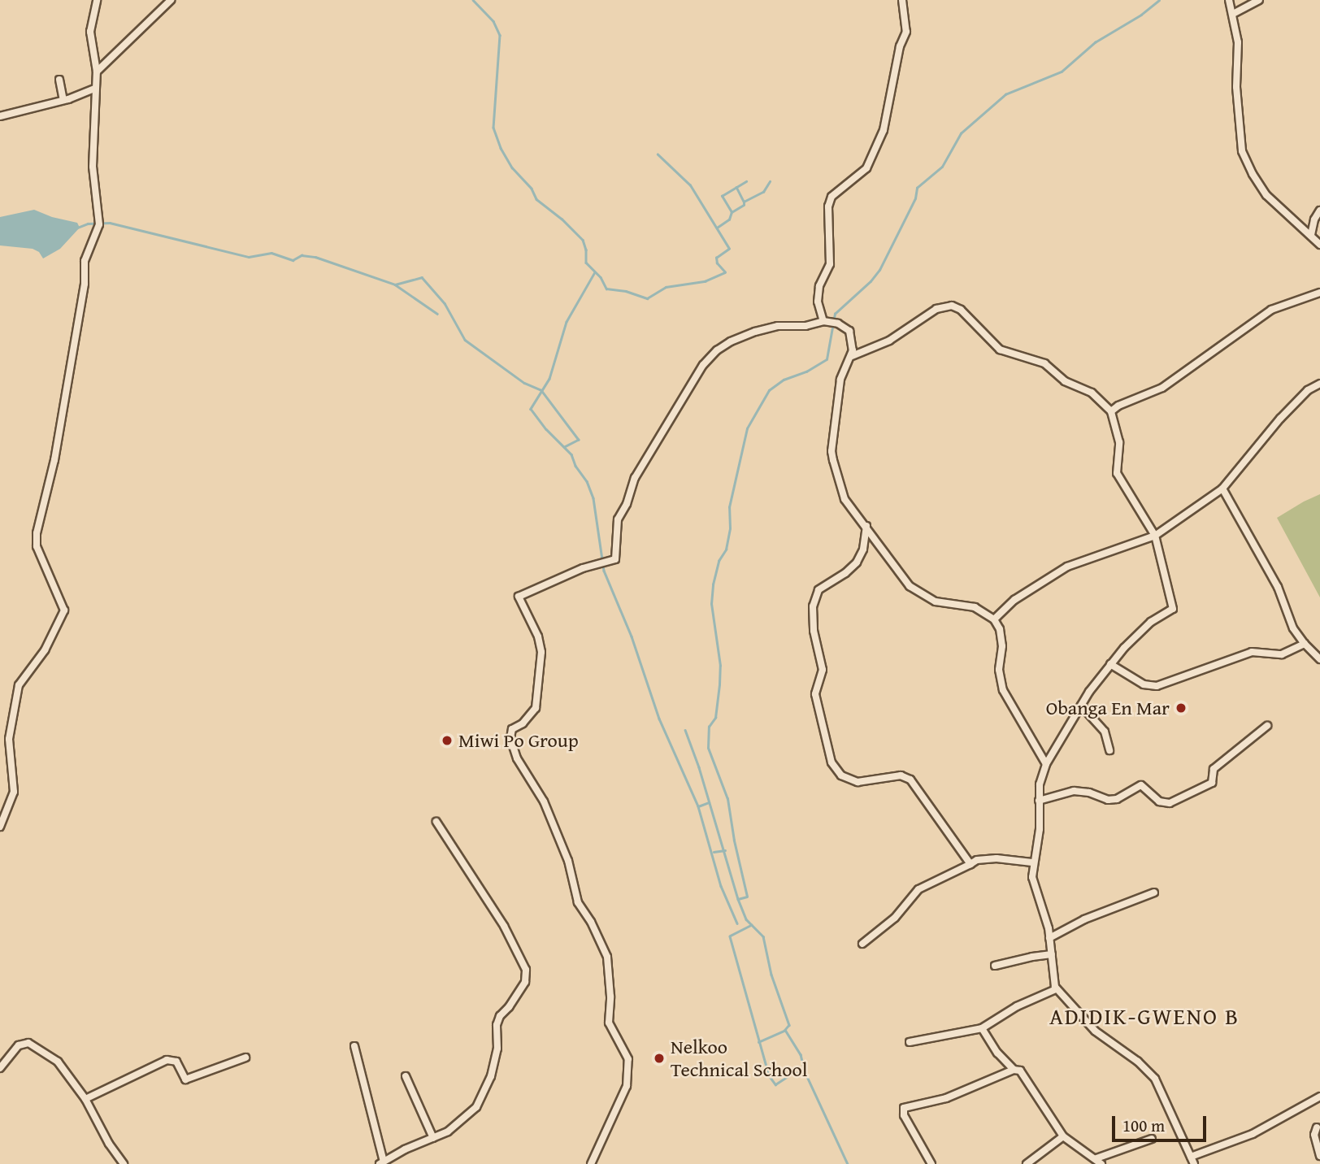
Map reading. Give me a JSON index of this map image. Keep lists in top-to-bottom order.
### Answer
{
  "districts": ["ADIDIK-GWENO B"],
  "places": ["Obanga En Mar", "Miwi Po Group", "Nelkoo Technical School"],
  "scale_bar": "100 m"
}
